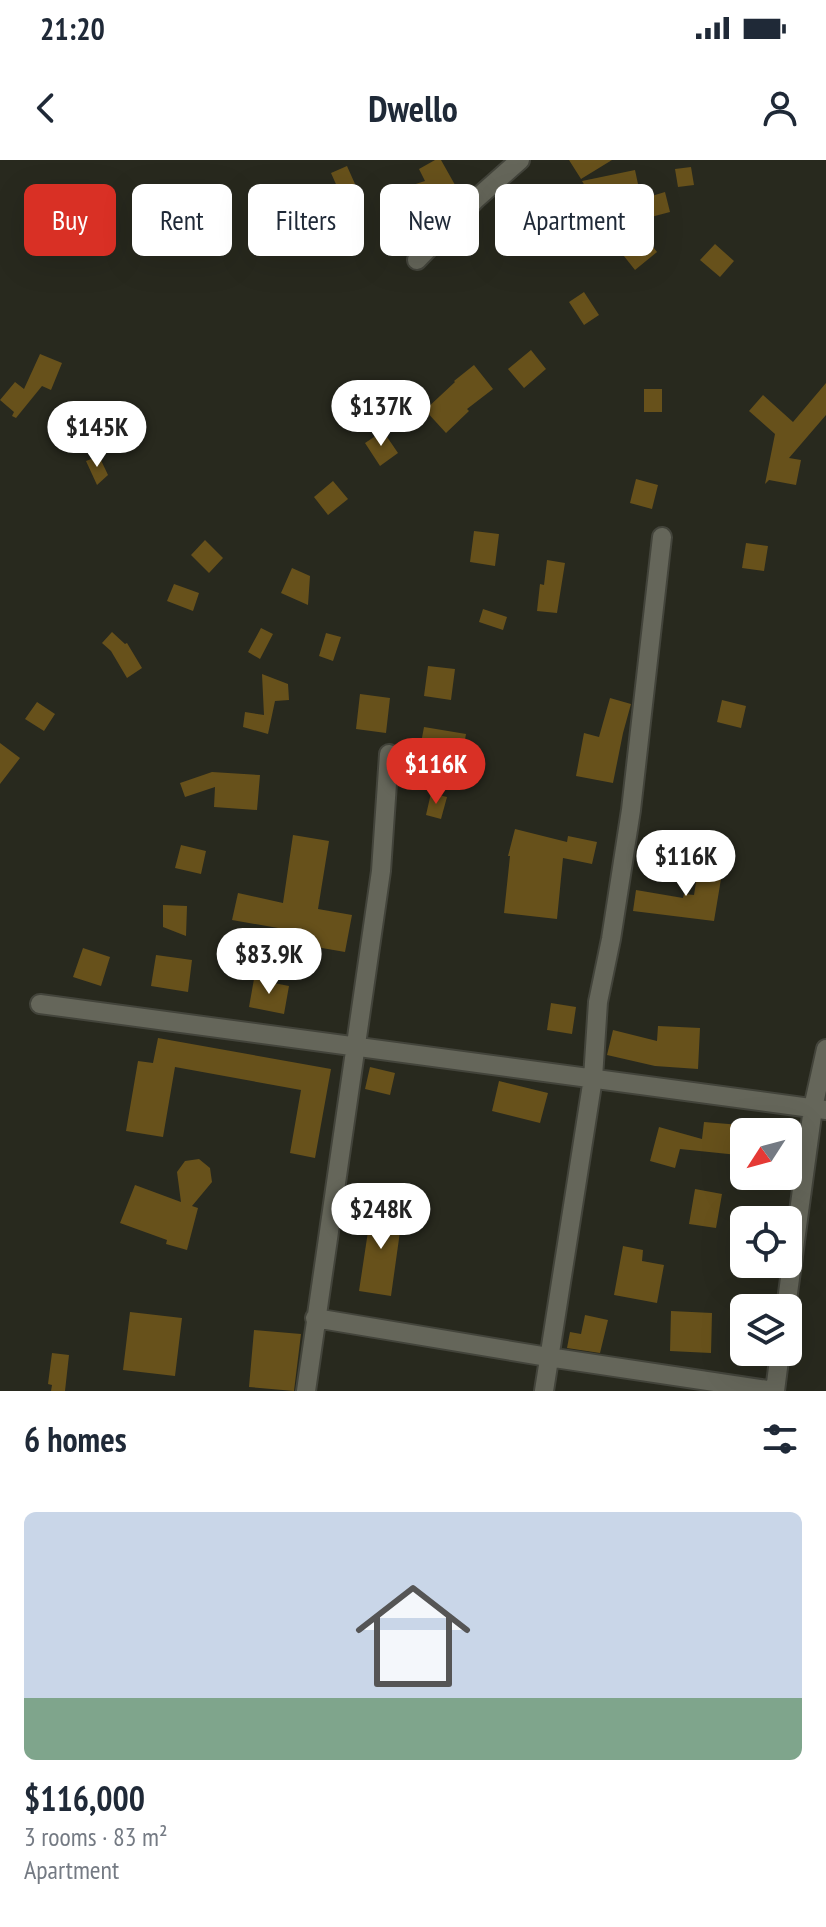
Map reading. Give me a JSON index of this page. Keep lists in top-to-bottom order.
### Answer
{
  "north": "bottom left",
  "page": {
    "status": "21:20",
    "header": "Dwello",
    "chip": [
      "Buy",
      "Rent",
      "Filters",
      "New",
      "Apartment"
    ],
    "price": [
      "$137K",
      "$145K",
      "$116K",
      "$116K",
      "$83.9K",
      "$248K"
    ],
    "heading": "6 homes",
    "list": [
      {
        "name": "$116,000",
        "note": "3 rooms · 83 m² · Apartment"
      }
    ]
  }
}
